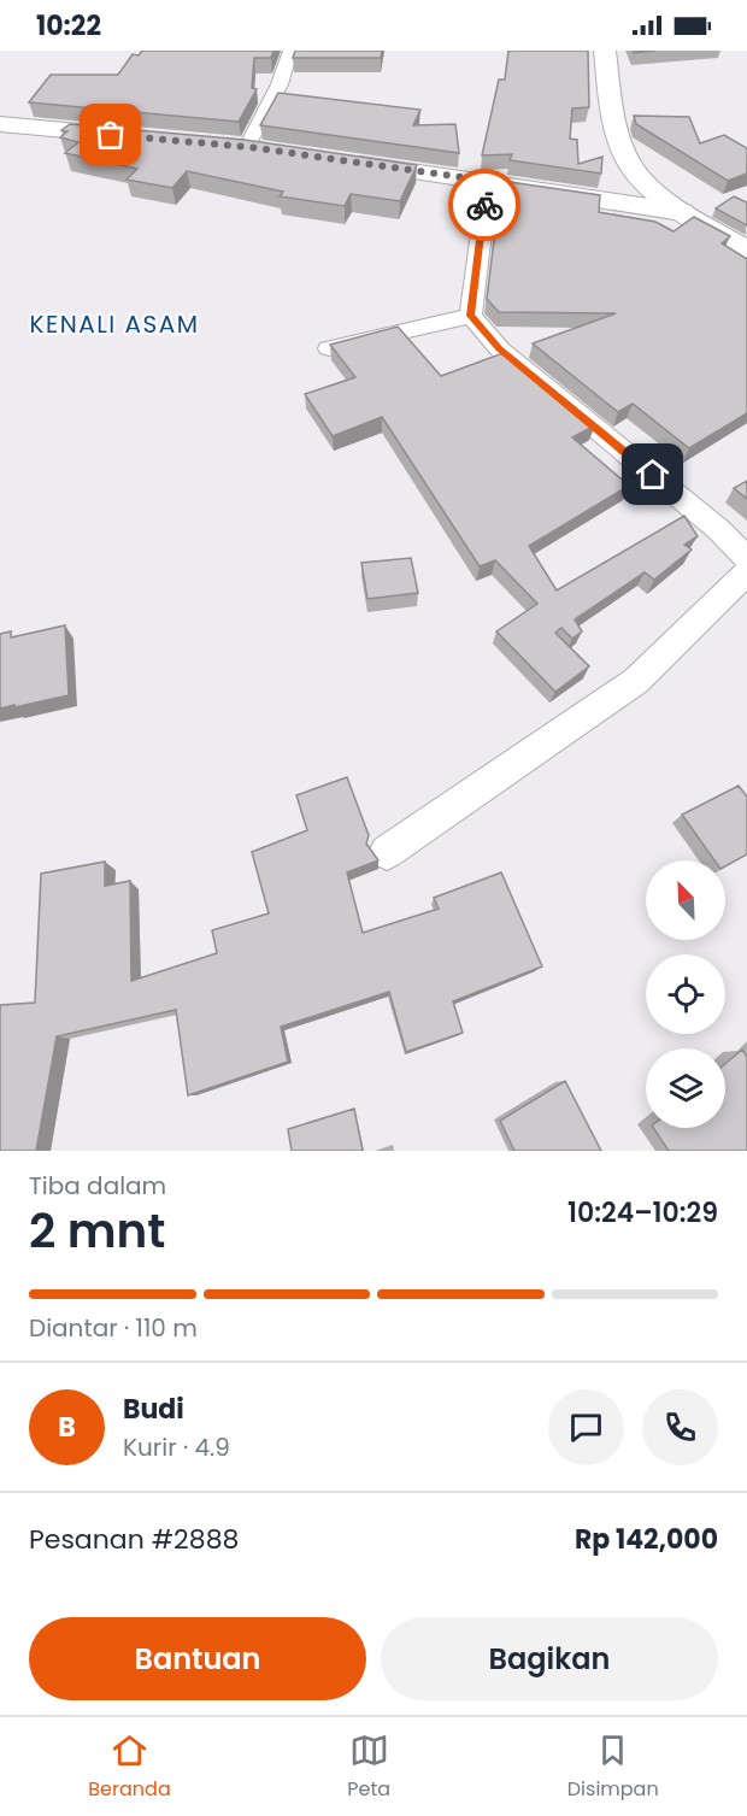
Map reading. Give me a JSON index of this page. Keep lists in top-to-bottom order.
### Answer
{
  "districts": ["KENALI ASAM"],
  "north": "top left",
  "page": {
    "status": "10:22",
    "heading": ["2 mnt", "Tiba dalam", "10:24–10:29"],
    "panel": [
      "Budi",
      "Kurir · 4.9",
      "Pesanan #2888",
      "Rp 142,000"
    ],
    "bar": "Diantar · 110 m",
    "round": "B",
    "buttons": ["Bantuan", "Bagikan"],
    "tabs": ["Beranda", "Peta", "Disimpan"]
  }
}
